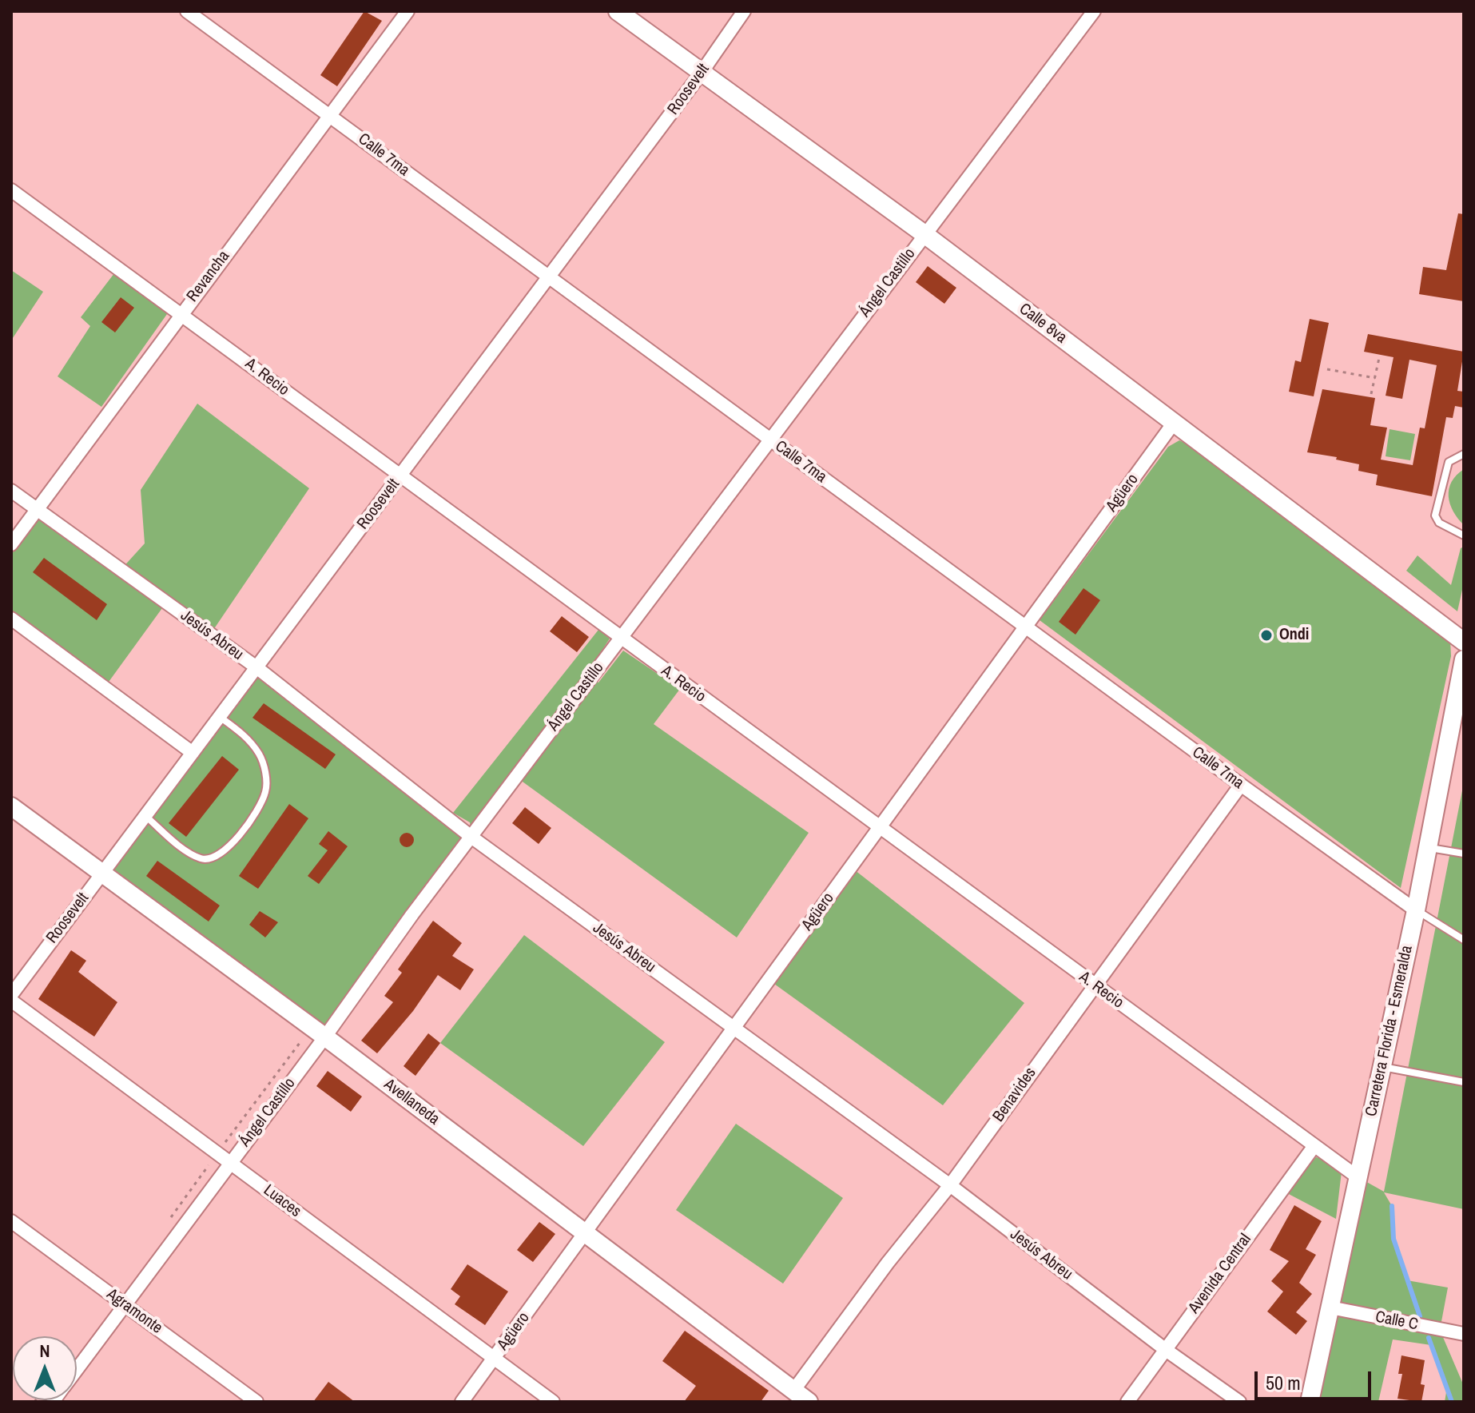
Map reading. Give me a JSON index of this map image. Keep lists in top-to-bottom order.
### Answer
{
  "streets": {
    "street": [
      "Roosevelt",
      "Calle 7ma",
      "Revancha",
      "Ángel Castillo",
      "Calle 8va",
      "A. Recio",
      "Agüero",
      "Jesús Abreu",
      "Carretera Florida - Esmeralda",
      "Benavides",
      "Avellaneda",
      "Luaces",
      "Avenida Central",
      "Agramonte",
      "Calle C"
    ]
  },
  "crossings": [
    ["Roosevelt", "Calle 7ma"],
    ["Roosevelt", "Calle 8va"],
    ["Roosevelt", "A. Recio"],
    ["Roosevelt", "Jesús Abreu"],
    ["Roosevelt", "Avellaneda"],
    ["Calle 7ma", "Revancha"],
    ["Calle 7ma", "Ángel Castillo"],
    ["Calle 7ma", "Agüero"],
    ["Calle 7ma", "Carretera Florida - Esmeralda"],
    ["Calle 7ma", "Benavides"],
    ["Revancha", "A. Recio"],
    ["Revancha", "Jesús Abreu"],
    ["Ángel Castillo", "Calle 8va"],
    ["Ángel Castillo", "A. Recio"],
    ["Ángel Castillo", "Jesús Abreu"],
    ["Ángel Castillo", "Avellaneda"],
    ["Ángel Castillo", "Luaces"],
    ["Ángel Castillo", "Agramonte"],
    ["Calle 8va", "Agüero"],
    ["A. Recio", "Agüero"],
    ["A. Recio", "Carretera Florida - Esmeralda"],
    ["A. Recio", "Benavides"],
    ["A. Recio", "Avenida Central"],
    ["Agüero", "Jesús Abreu"],
    ["Agüero", "Avellaneda"],
    ["Agüero", "Luaces"],
    ["Jesús Abreu", "Benavides"],
    ["Jesús Abreu", "Avenida Central"],
    ["Carretera Florida - Esmeralda", "Calle C"],
    ["Benavides", "Avellaneda"]
  ],
  "places": ["Ondi"],
  "scale_bar": "50 m",
  "north": "top"
}
